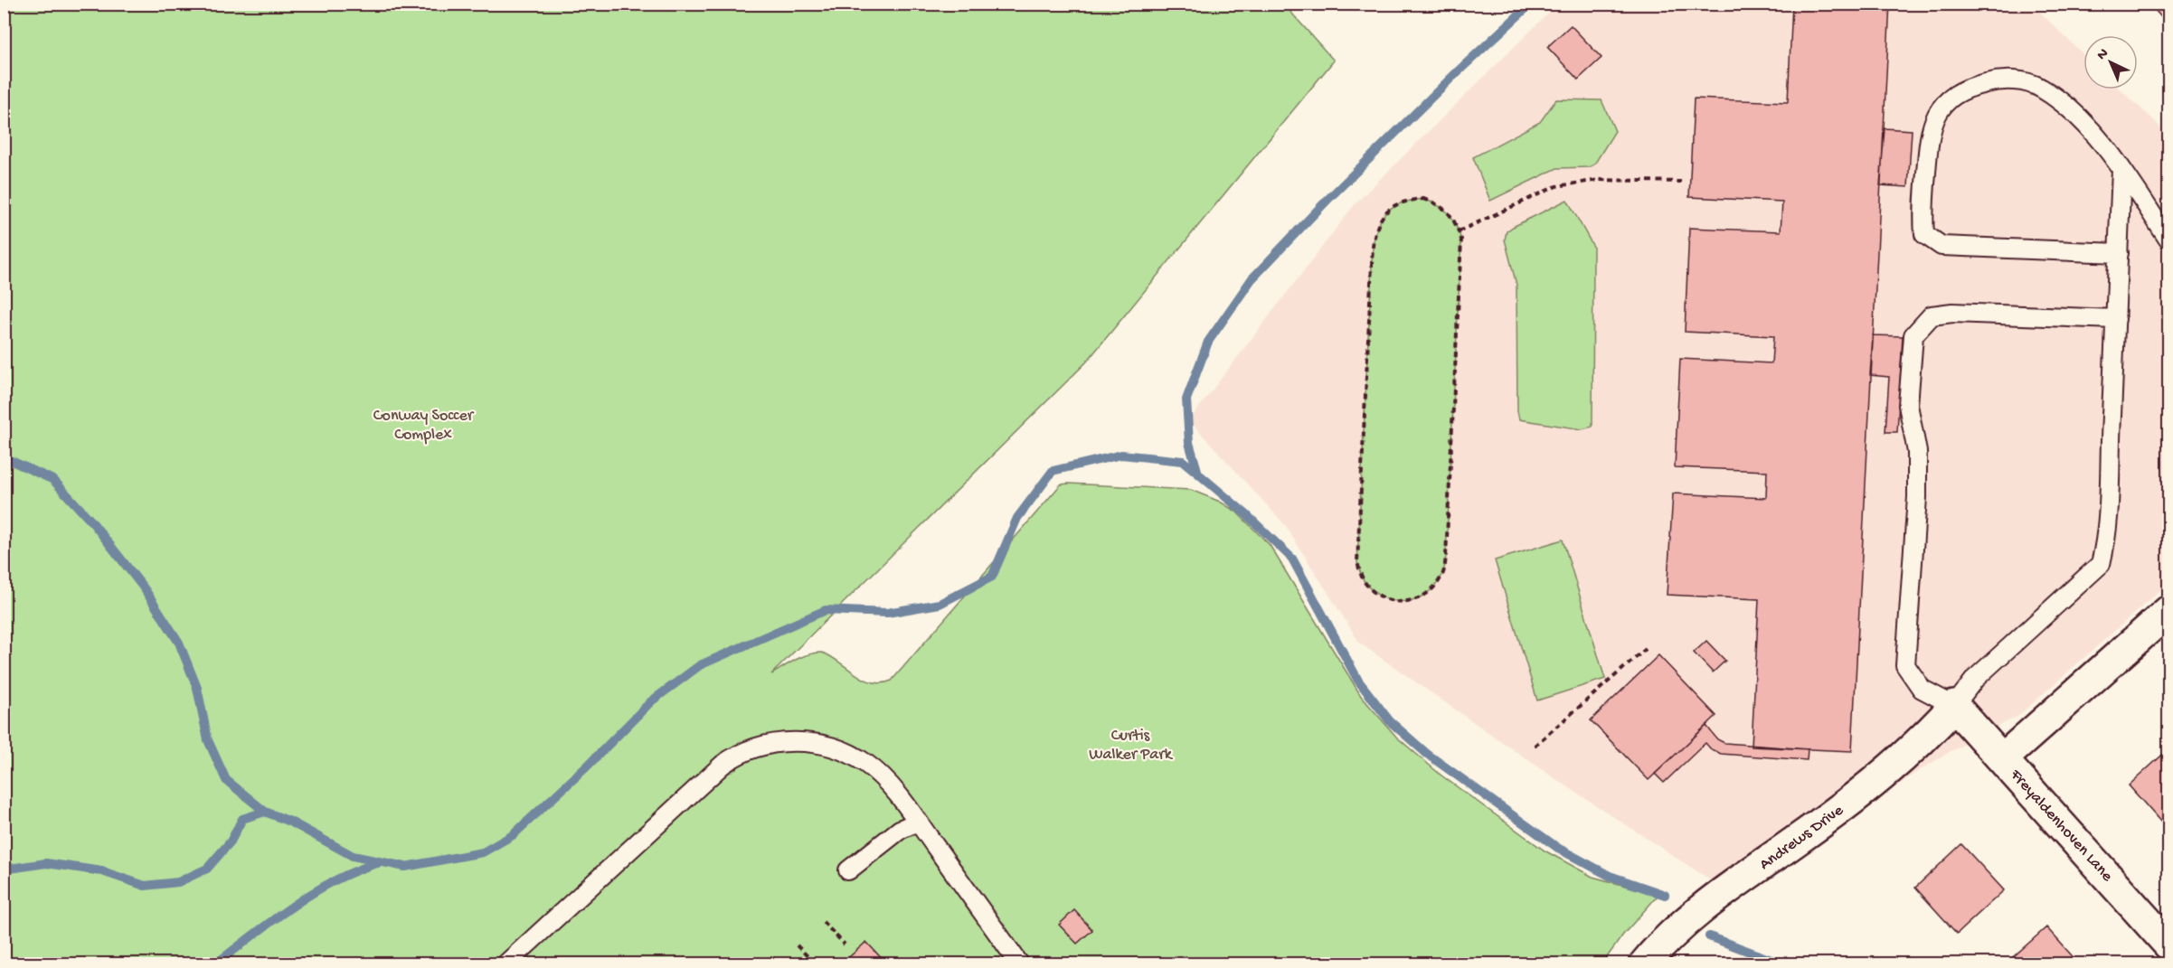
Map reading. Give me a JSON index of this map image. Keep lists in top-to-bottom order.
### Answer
{
  "streets": {
    "street": ["Freyaldenhoven Lane", "Andrews Drive"]
  },
  "crossings": [
    ["Freyaldenhoven Lane", "Andrews Drive"]
  ],
  "parks": ["Conway Soccer Complex", "Curtis Walker Park"],
  "north": "top left"
}
